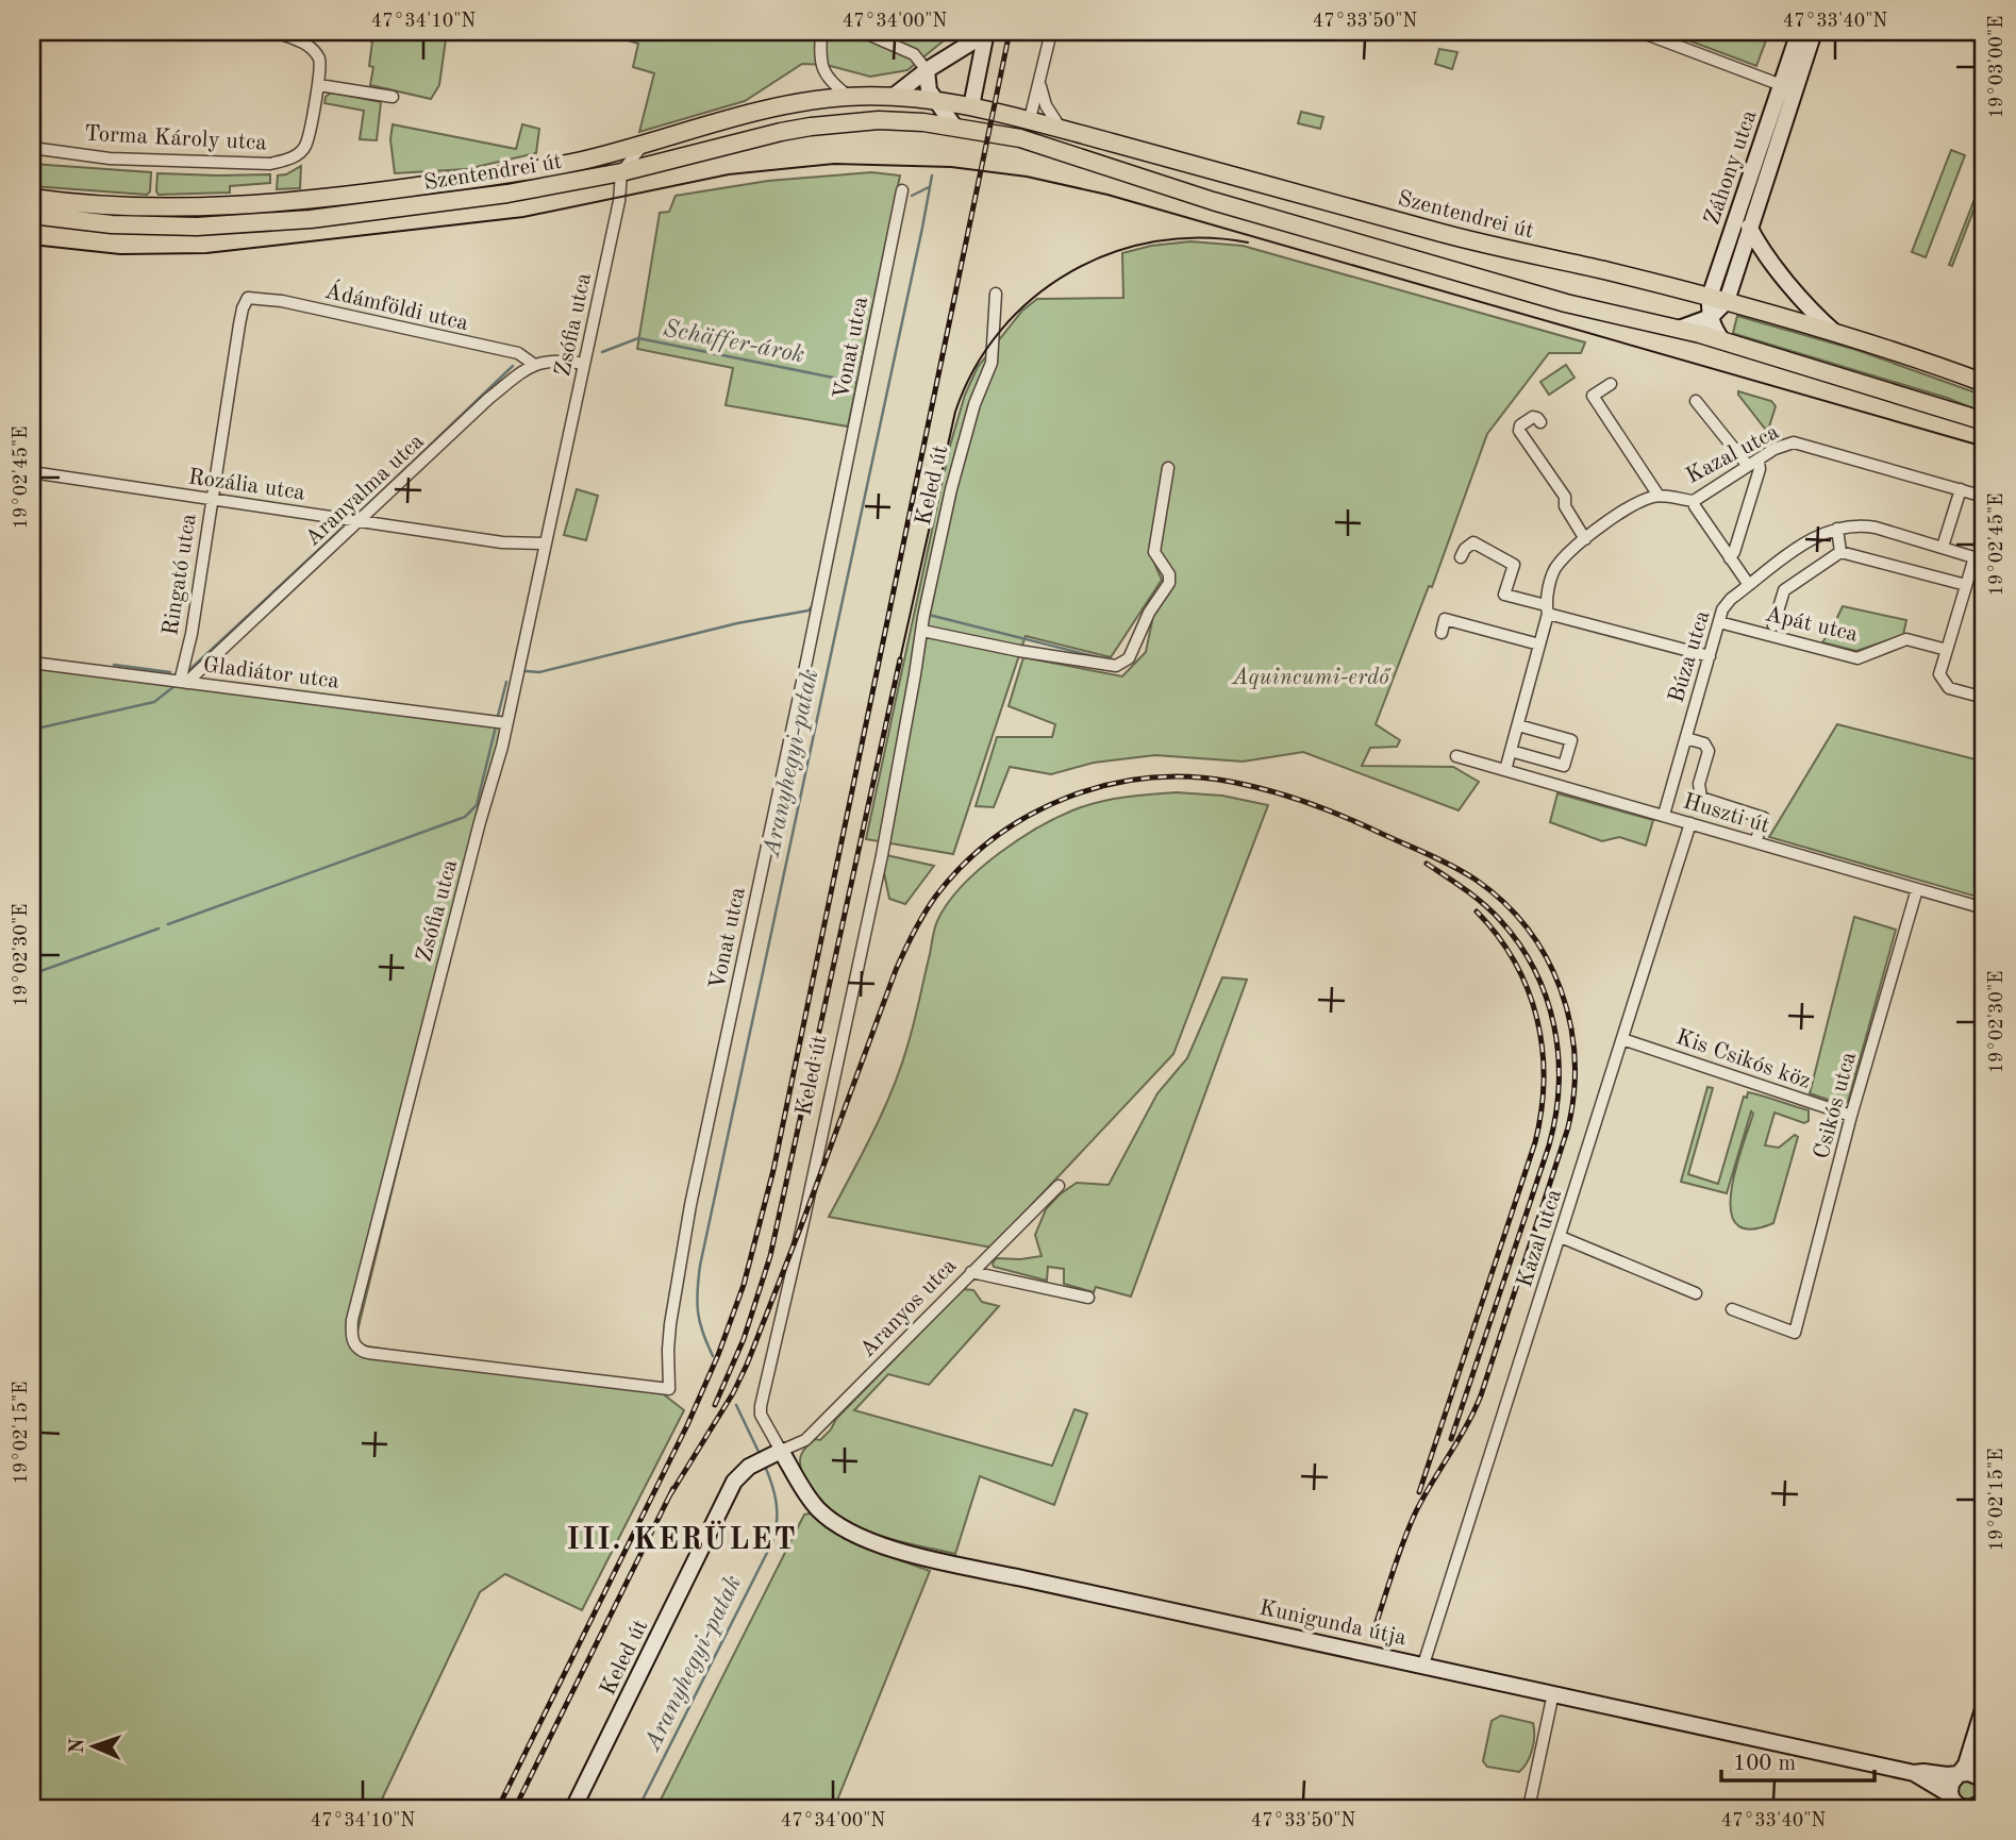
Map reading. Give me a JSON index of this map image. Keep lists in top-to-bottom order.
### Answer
{
  "streets": {
    "main road": ["Szentendrei út"],
    "street": [
      "Torma Károly utca",
      "Záhony utca",
      "Ádámföldi utca",
      "Zsófia utca",
      "Vonat utca",
      "Kazal utca",
      "Rozália utca",
      "Keled út",
      "Aranyalma utca",
      "Ringató utca",
      "Apát utca",
      "Búza utca",
      "Gladiátor utca",
      "Huszti út",
      "Kis Csikós köz",
      "Csikós utca",
      "Aranyos utca",
      "Kunigunda útja"
    ]
  },
  "crossings": [
    ["Záhony utca", "Szentendrei út"],
    ["Szentendrei út", "Zsófia utca"],
    ["Ádámföldi utca", "Aranyalma utca"],
    ["Ádámföldi utca", "Ringató utca"],
    ["Zsófia utca", "Vonat utca"],
    ["Zsófia utca", "Rozália utca"],
    ["Zsófia utca", "Gladiátor utca"],
    ["Kazal utca", "Huszti út"],
    ["Kazal utca", "Kis Csikós köz"],
    ["Kazal utca", "Kunigunda útja"],
    ["Rozália utca", "Aranyalma utca"],
    ["Rozália utca", "Ringató utca"],
    ["Keled út", "Aranyos utca"],
    ["Keled út", "Kunigunda útja"],
    ["Aranyalma utca", "Ringató utca"],
    ["Aranyalma utca", "Gladiátor utca"],
    ["Ringató utca", "Gladiátor utca"],
    ["Apát utca", "Búza utca"],
    ["Búza utca", "Huszti út"],
    ["Huszti út", "Csikós utca"],
    ["Kis Csikós köz", "Csikós utca"],
    ["Aranyos utca", "Kunigunda útja"]
  ],
  "districts": ["III. KERÜLET"],
  "water": ["Schäffer-árok", "Aranyhegyi-patak"],
  "parks": ["Aquincumi-erdő"],
  "scale_bar": "100 m",
  "north": "left",
  "coordinates": [
    "47°34'10\"N",
    "47°34'00\"N",
    "47°33'50\"N",
    "47°33'40\"N",
    "19°03'00\"E",
    "19°02'45\"E",
    "19°02'30\"E",
    "19°02'15\"E"
  ]
}
